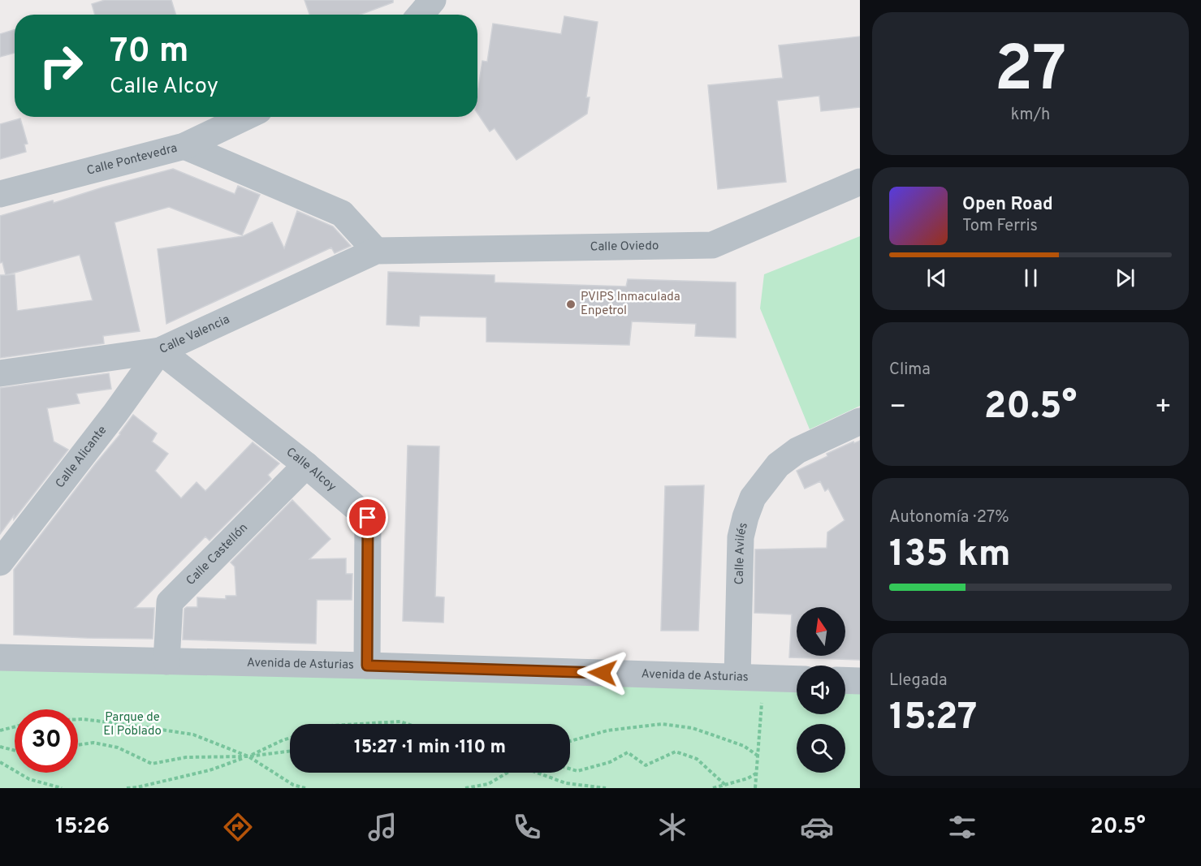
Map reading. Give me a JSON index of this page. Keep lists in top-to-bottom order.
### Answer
{
  "streets": {
    "street": [
      "Calle Pontevedra",
      "Calle Oviedo",
      "Calle Valencia",
      "Calle Alicante",
      "Calle Alcoy",
      "Calle Avilés",
      "Calle Castellón",
      "Avenida de Asturias"
    ]
  },
  "crossings": [
    ["Calle Oviedo", "Calle Valencia"],
    ["Calle Valencia", "Calle Alicante"],
    ["Calle Valencia", "Calle Alcoy"],
    ["Calle Alicante", "Calle Alcoy"],
    ["Calle Alcoy", "Calle Castellón"],
    ["Calle Alcoy", "Avenida de Asturias"],
    ["Calle Avilés", "Avenida de Asturias"],
    ["Calle Castellón", "Avenida de Asturias"]
  ],
  "parks": ["Parque de El Poblado"],
  "places": ["PVIPS Inmaculada Enpetrol"],
  "north": "top",
  "page": {
    "tile": [
      ["27", "km/h"],
      "Clima",
      ["Autonomía · 27%", "135 km"],
      ["Llegada", "15:27"]
    ],
    "turn": ["70 m", "Calle Alcoy"],
    "song": ["Open Road", "Tom Ferris"],
    "heat": ["−", "20.5°", "+"],
    "limit": "30",
    "trip": "15:27 · 1 min · 110 m",
    "tabs": ["15:26", "20.5°"]
  }
}
